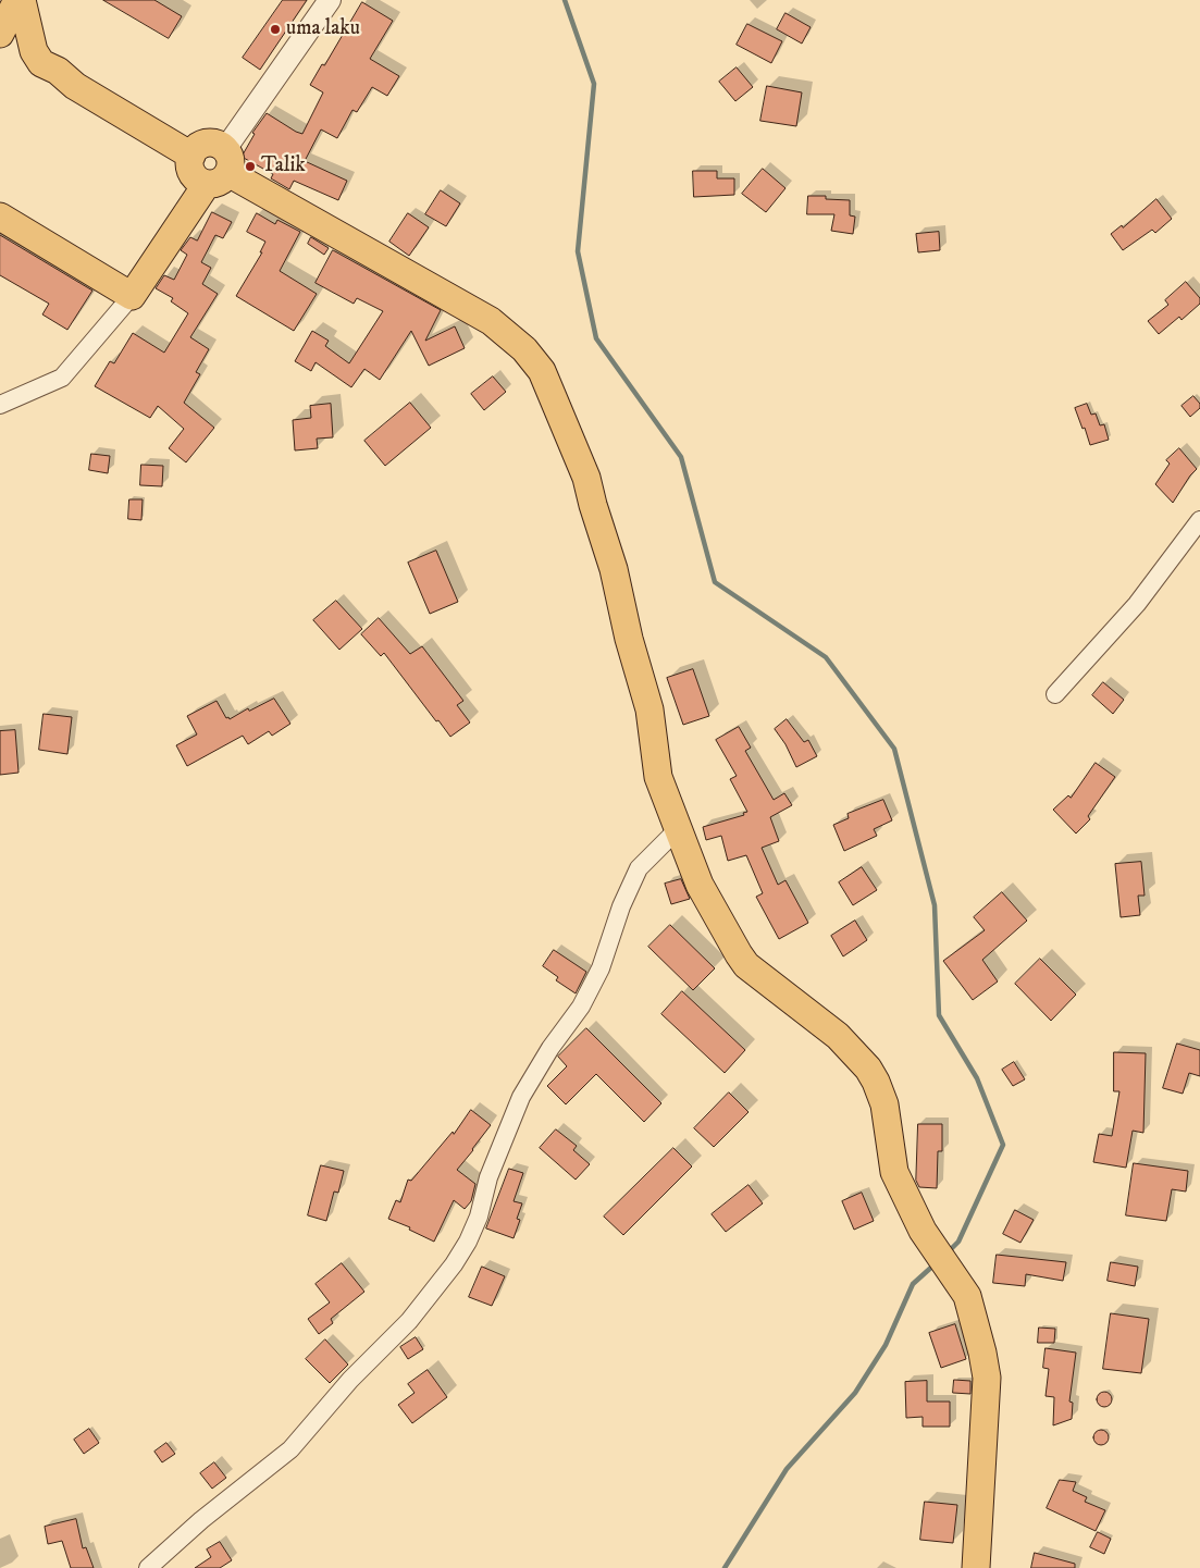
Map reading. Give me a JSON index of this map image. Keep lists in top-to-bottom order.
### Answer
{
  "places": ["uma laku", "Talik"]
}
